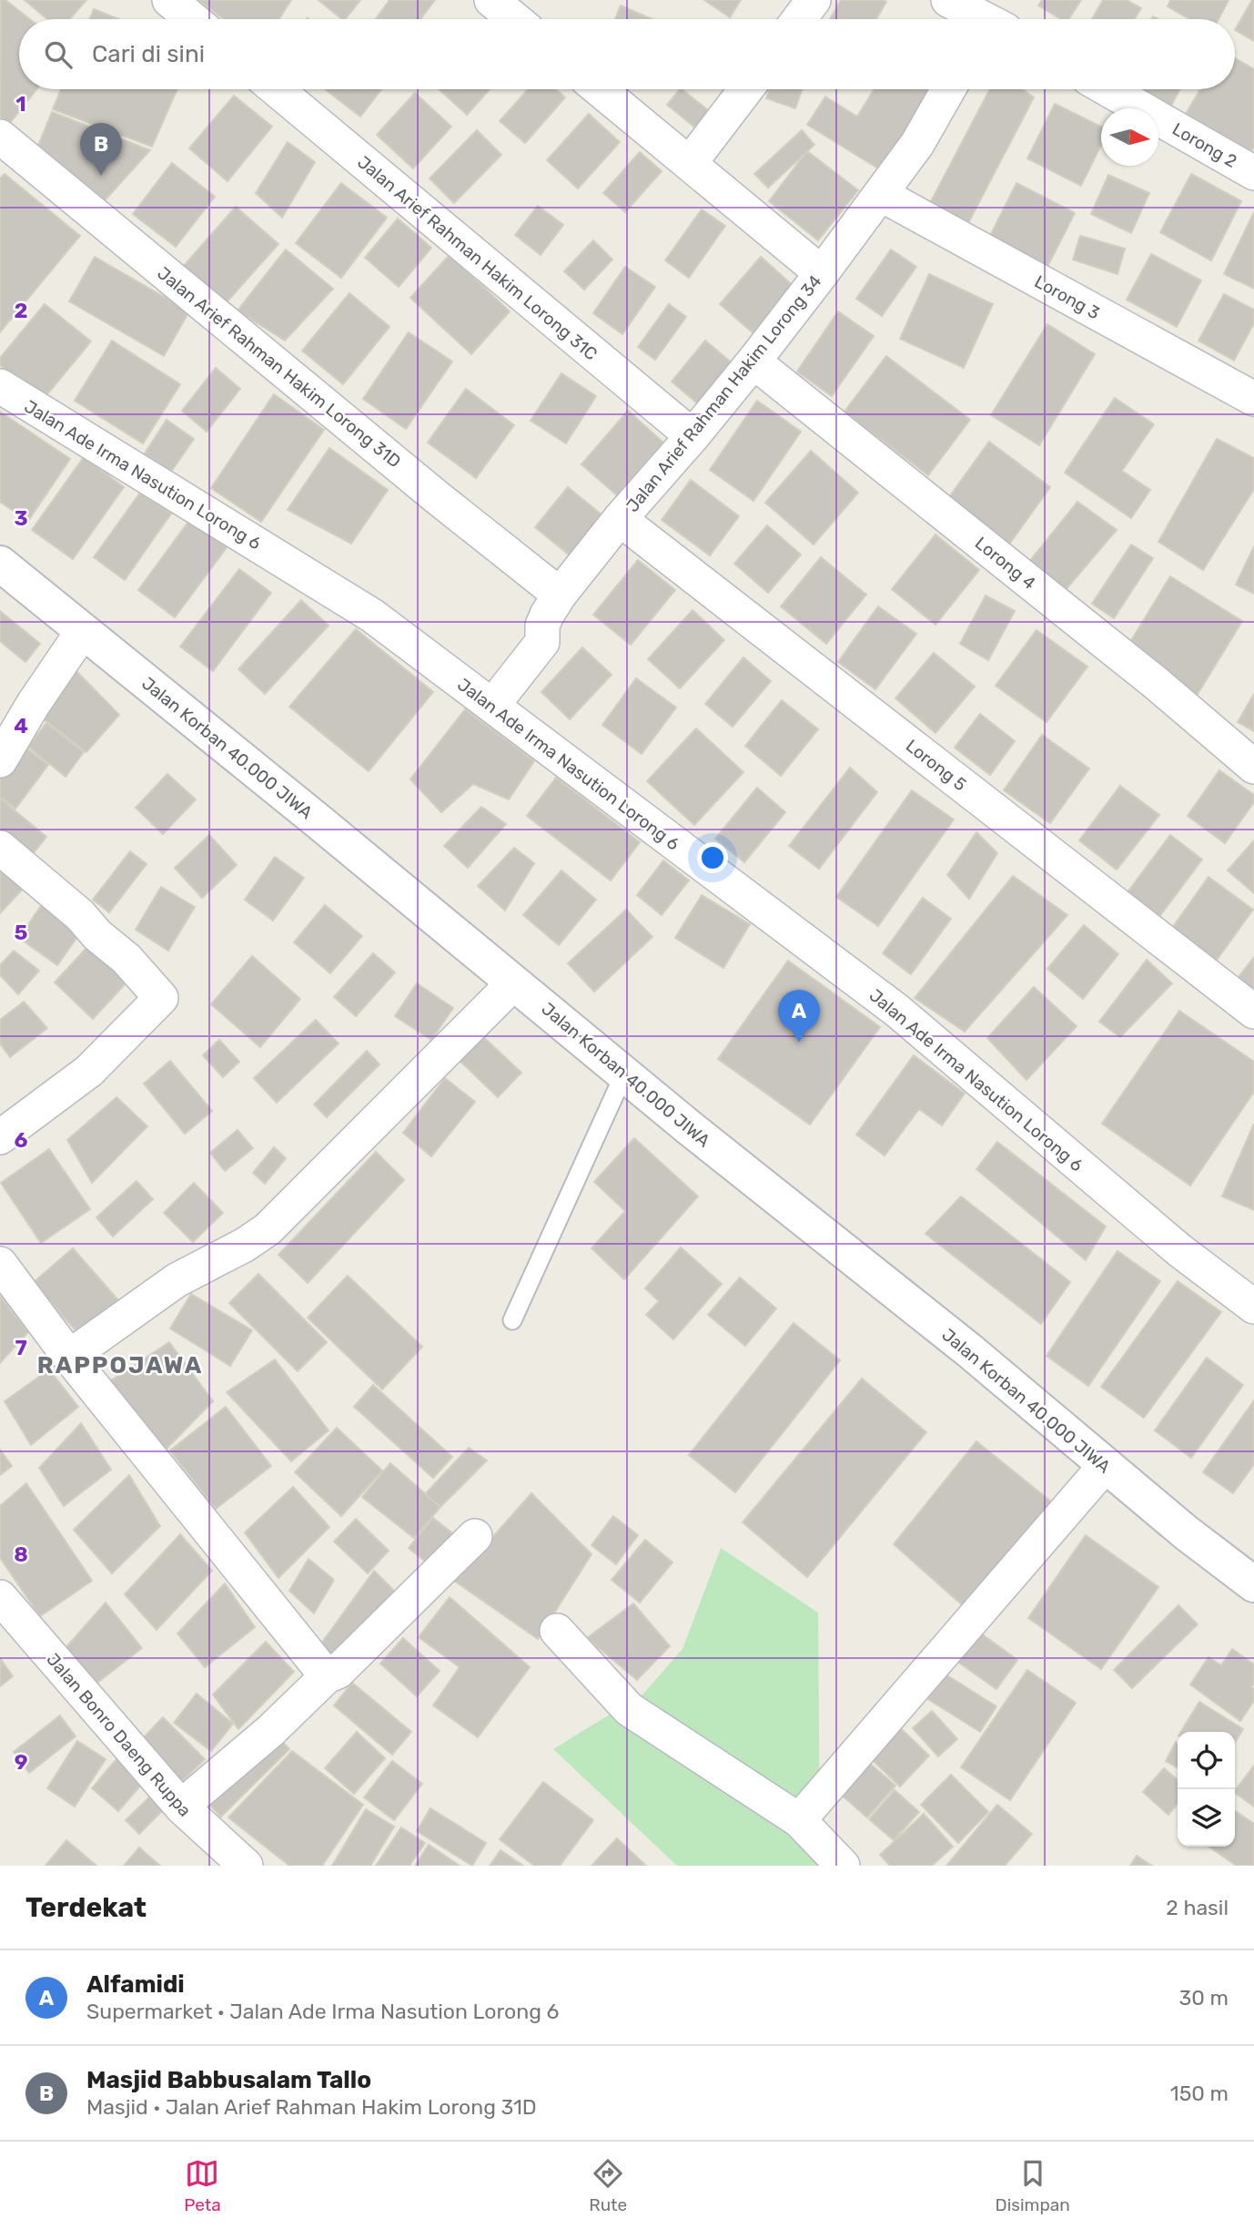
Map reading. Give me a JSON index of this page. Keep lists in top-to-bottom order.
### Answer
{
  "streets": {
    "street": [
      "Lorong 2",
      "Jalan Arief Rahman Hakim Lorong 31C",
      "Lorong 3",
      "Jalan Arief Rahman Hakim Lorong 31D",
      "Jalan Arief Rahman Hakim Lorong 34",
      "Jalan Ade Irma Nasution Lorong 6",
      "Lorong 4",
      "Jalan Korban 40.000 JIWA",
      "Lorong 5",
      "Jalan Bonro Daeng Ruppa"
    ]
  },
  "crossings": [
    ["Jalan Arief Rahman Hakim Lorong 31C", "Jalan Arief Rahman Hakim Lorong 34"],
    ["Lorong 3", "Jalan Arief Rahman Hakim Lorong 34"],
    ["Jalan Arief Rahman Hakim Lorong 31D", "Jalan Arief Rahman Hakim Lorong 34"],
    ["Jalan Arief Rahman Hakim Lorong 34", "Jalan Ade Irma Nasution Lorong 6"],
    ["Jalan Arief Rahman Hakim Lorong 34", "Lorong 4"],
    ["Jalan Arief Rahman Hakim Lorong 34", "Lorong 5"]
  ],
  "districts": ["RAPPOJAWA"],
  "north": "right",
  "page": {
    "search": "Cari di sini",
    "pins": ["B", "A"],
    "heading": ["Terdekat", "2 hasil"],
    "list": [
      {
        "mark": "A",
        "name": "Alfamidi",
        "note": "Supermarket · Jalan Ade Irma Nasution Lorong 6",
        "value": "30 m"
      },
      {
        "mark": "B",
        "name": "Masjid Babbusalam Tallo",
        "note": "Masjid · Jalan Arief Rahman Hakim Lorong 31D",
        "value": "150 m"
      }
    ],
    "nav": ["Peta", "Rute", "Disimpan"]
  },
  "grid": {
    "rows": [
      "1",
      "2",
      "3",
      "4",
      "5",
      "6",
      "7",
      "8",
      "9"
    ]
  }
}
